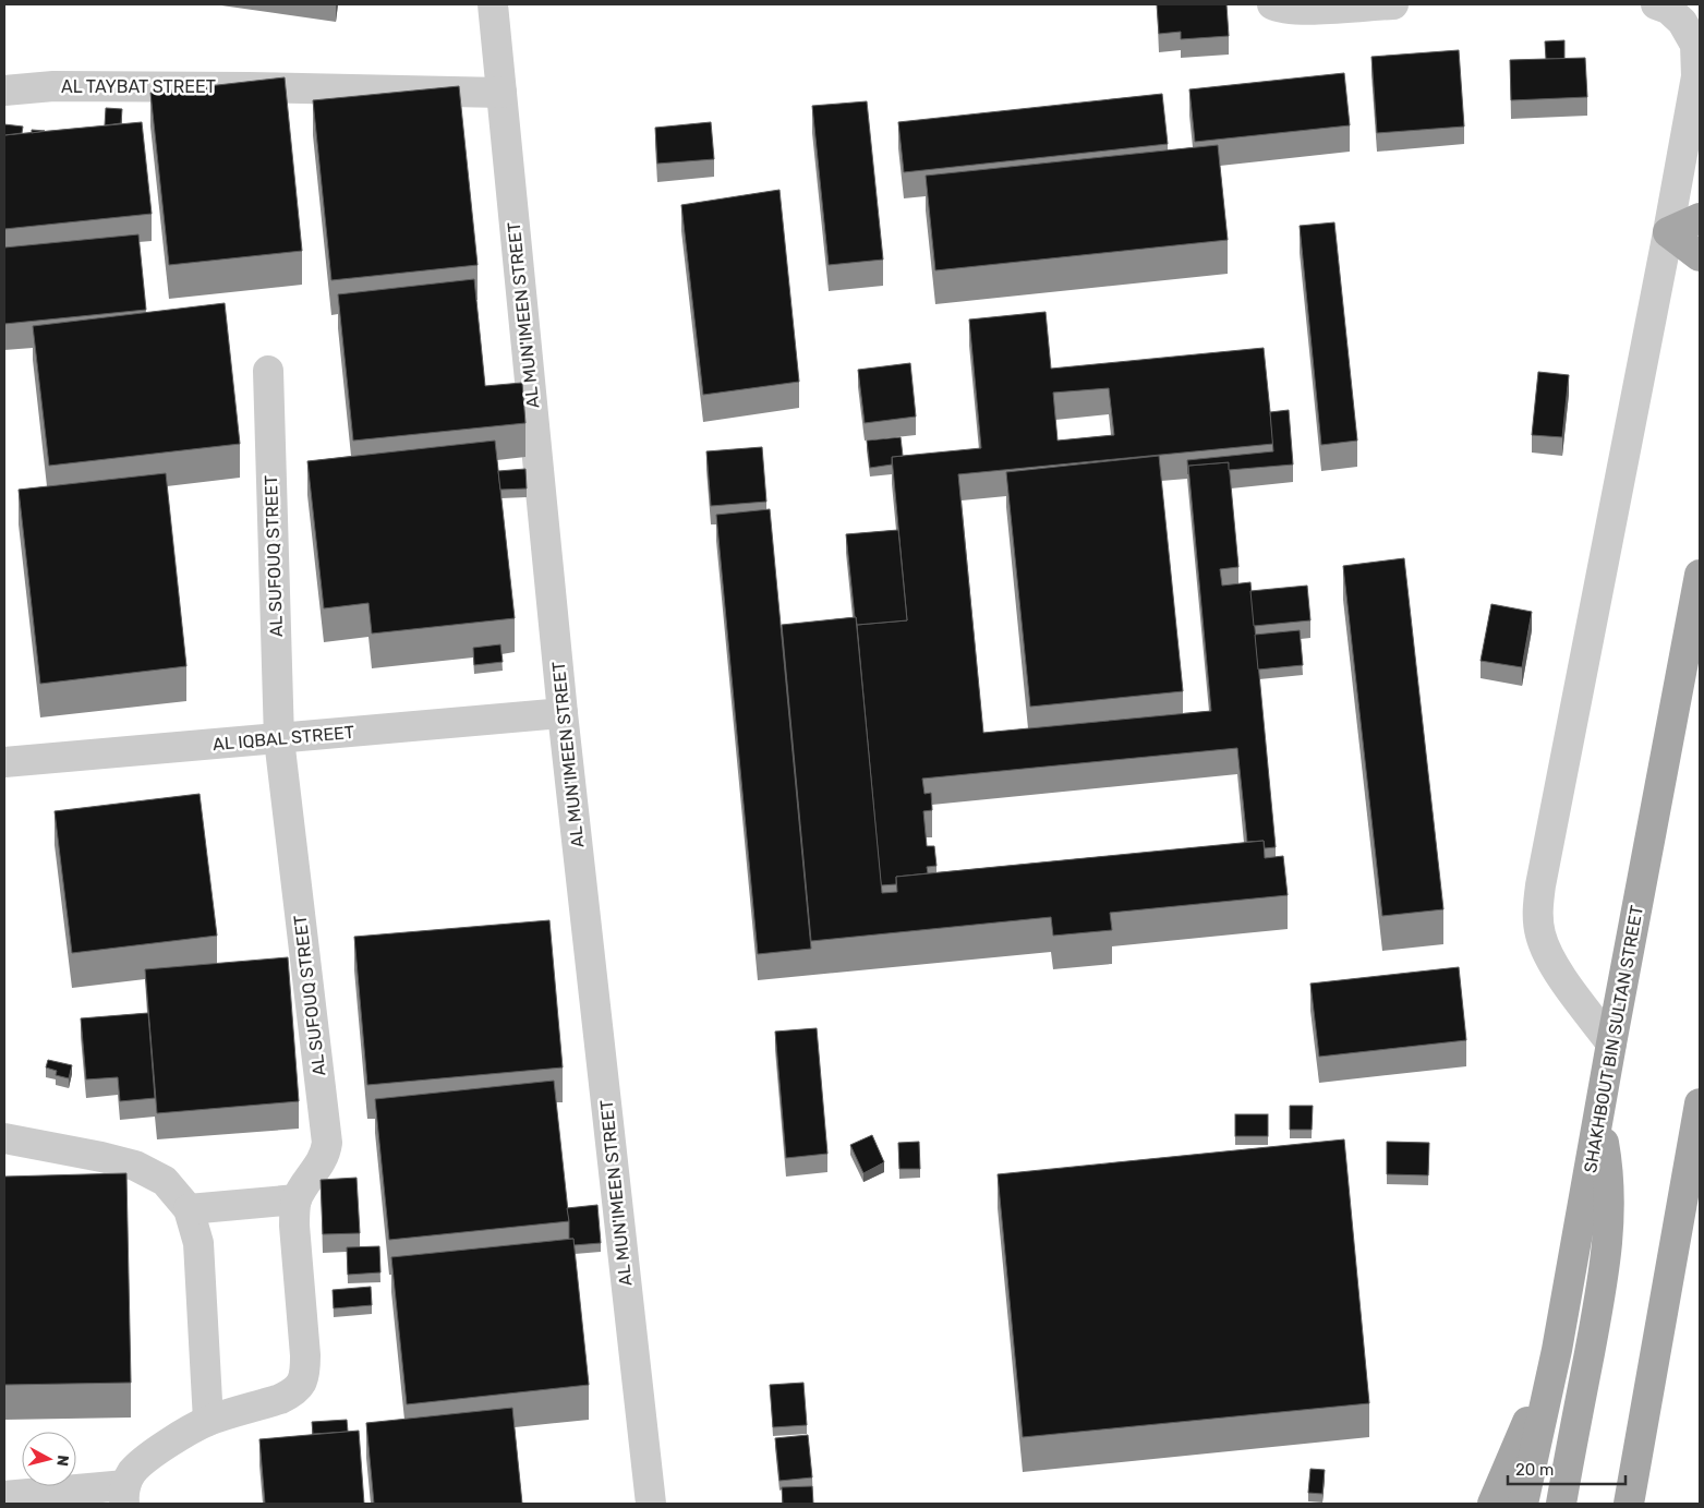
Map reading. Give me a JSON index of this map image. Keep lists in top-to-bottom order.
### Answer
{
  "streets": {
    "main road": ["SHAKHBOUT BIN SULTAN STREET"],
    "street": [
      "AL TAYBAT STREET",
      "AL MUN'IMEEN STREET",
      "AL SUFOUQ STREET",
      "AL IQBAL STREET"
    ]
  },
  "crossings": [
    ["AL TAYBAT STREET", "AL MUN'IMEEN STREET"],
    ["AL MUN'IMEEN STREET", "AL IQBAL STREET"],
    ["AL SUFOUQ STREET", "AL IQBAL STREET"]
  ],
  "scale_bar": "20 m",
  "north": "right"
}
